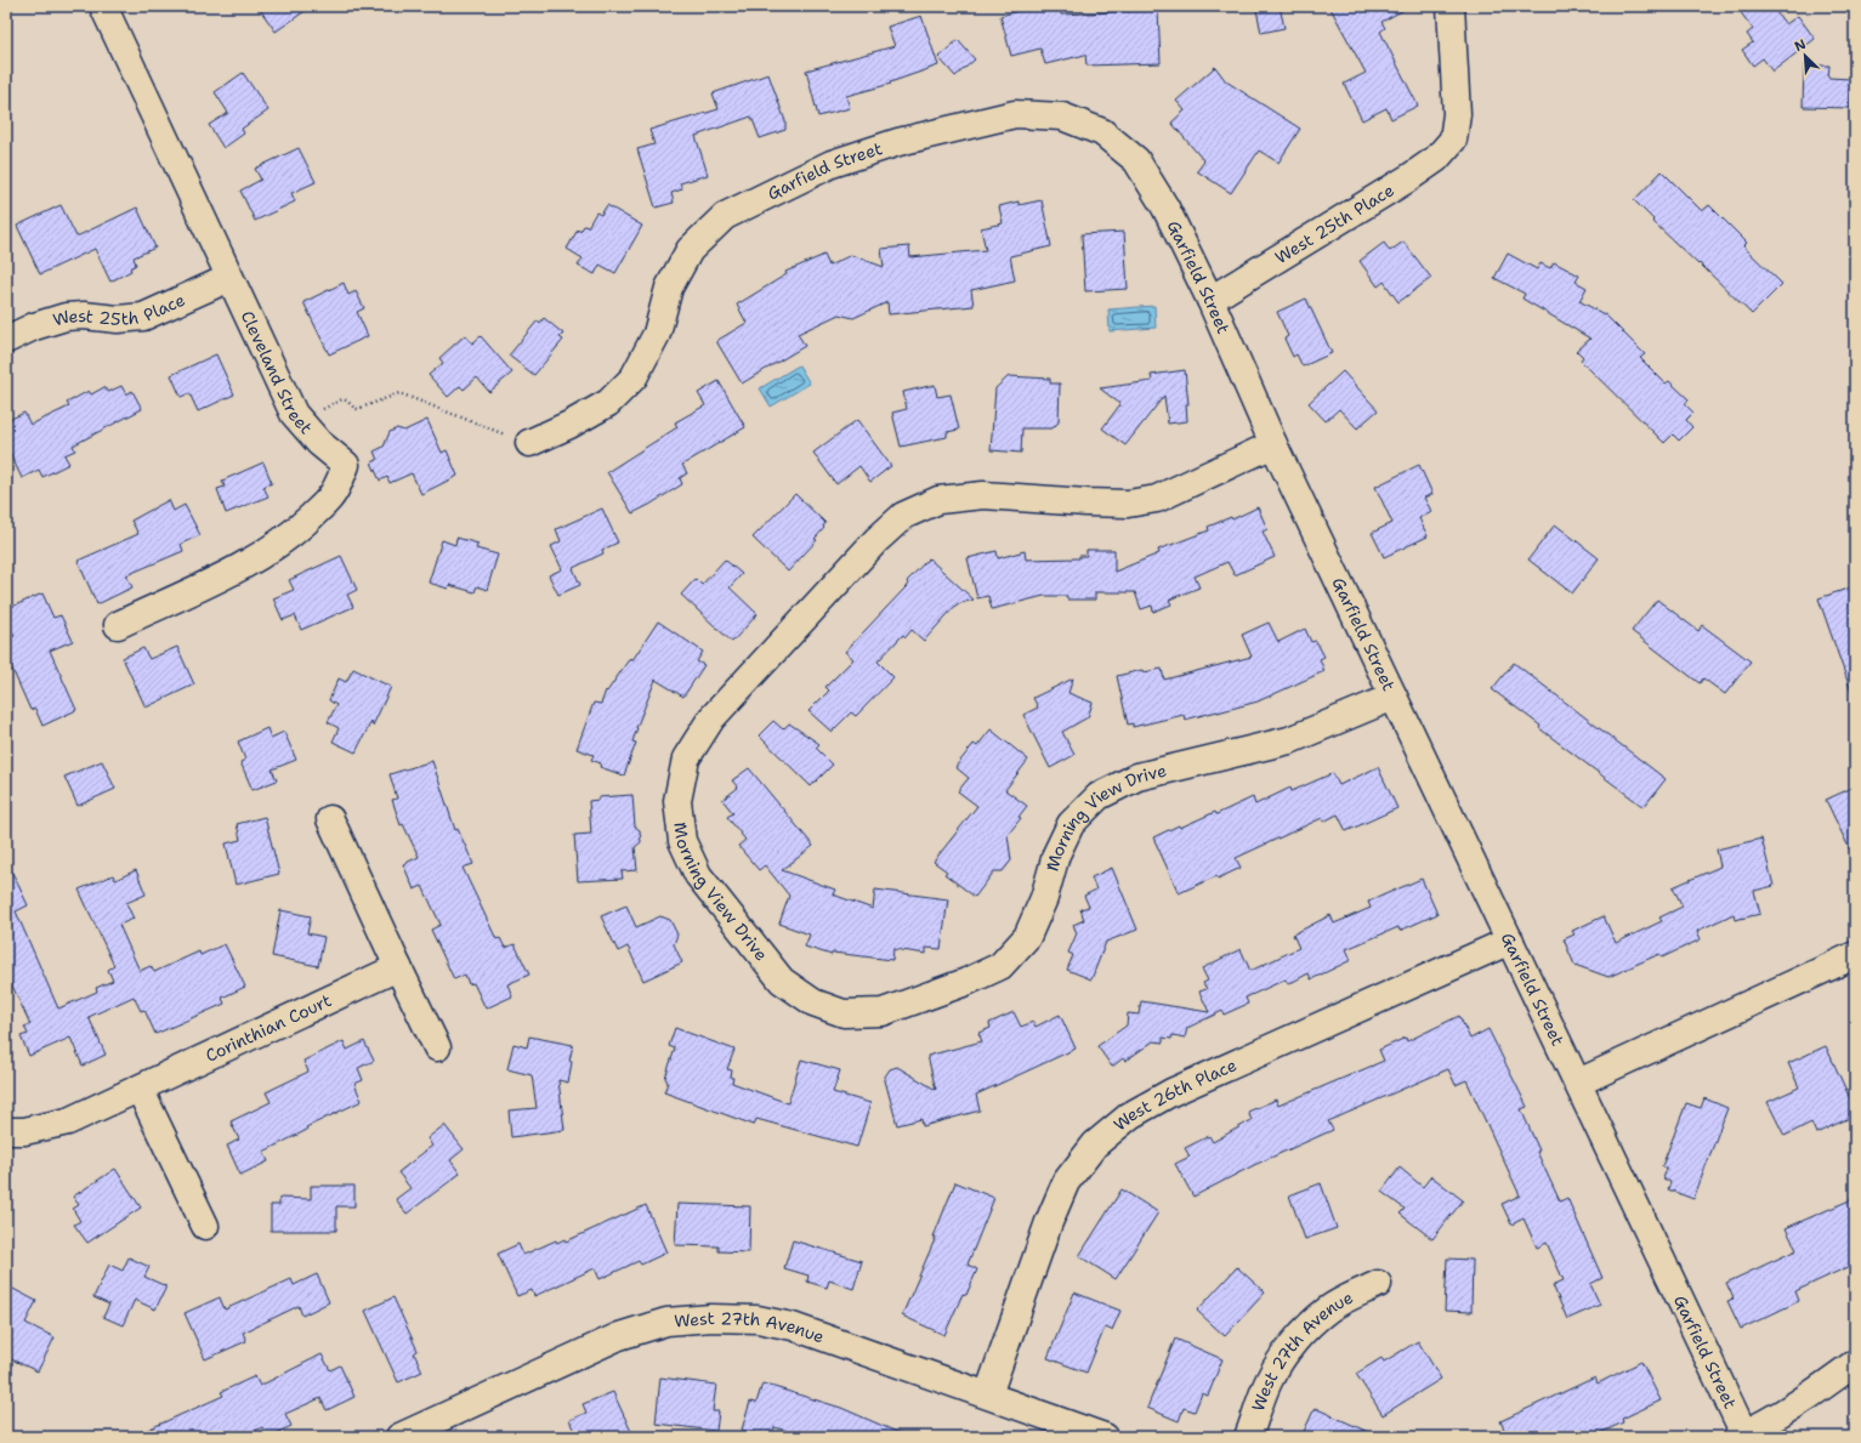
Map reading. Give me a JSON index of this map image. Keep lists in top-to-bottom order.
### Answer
{
  "streets": {
    "street": [
      "Garfield Street",
      "West 25th Place",
      "Cleveland Street",
      "Morning View Drive",
      "Corinthian Court",
      "West 26th Place",
      "West 27th Avenue"
    ]
  },
  "crossings": [
    ["Garfield Street", "West 25th Place"],
    ["Garfield Street", "Morning View Drive"],
    ["Garfield Street", "West 26th Place"],
    ["West 25th Place", "Cleveland Street"],
    ["West 26th Place", "West 27th Avenue"]
  ],
  "north": "top left"
}
